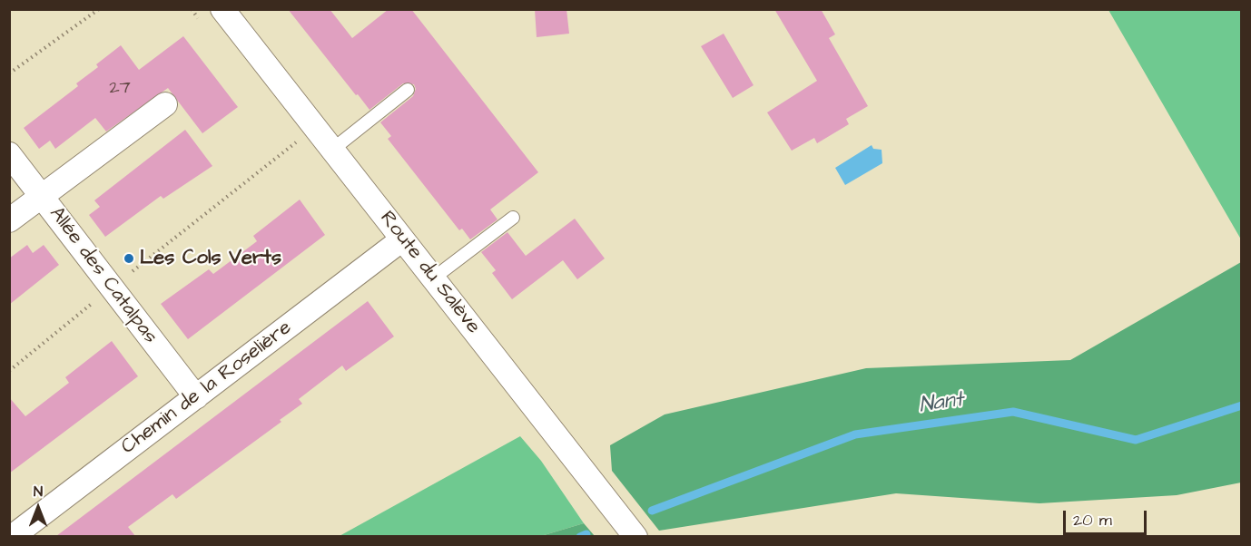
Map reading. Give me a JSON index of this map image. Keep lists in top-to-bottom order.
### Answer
{
  "streets": {
    "street": ["Route du Salève", "Allée des Catalpas", "Chemin de la Roselière"]
  },
  "crossings": [
    ["Route du Salève", "Chemin de la Roselière"],
    ["Allée des Catalpas", "Chemin de la Roselière"]
  ],
  "water": ["Nant"],
  "places": ["Les Cols Verts"],
  "house_numbers": ["27"],
  "scale_bar": "20 m",
  "north": "top"
}
